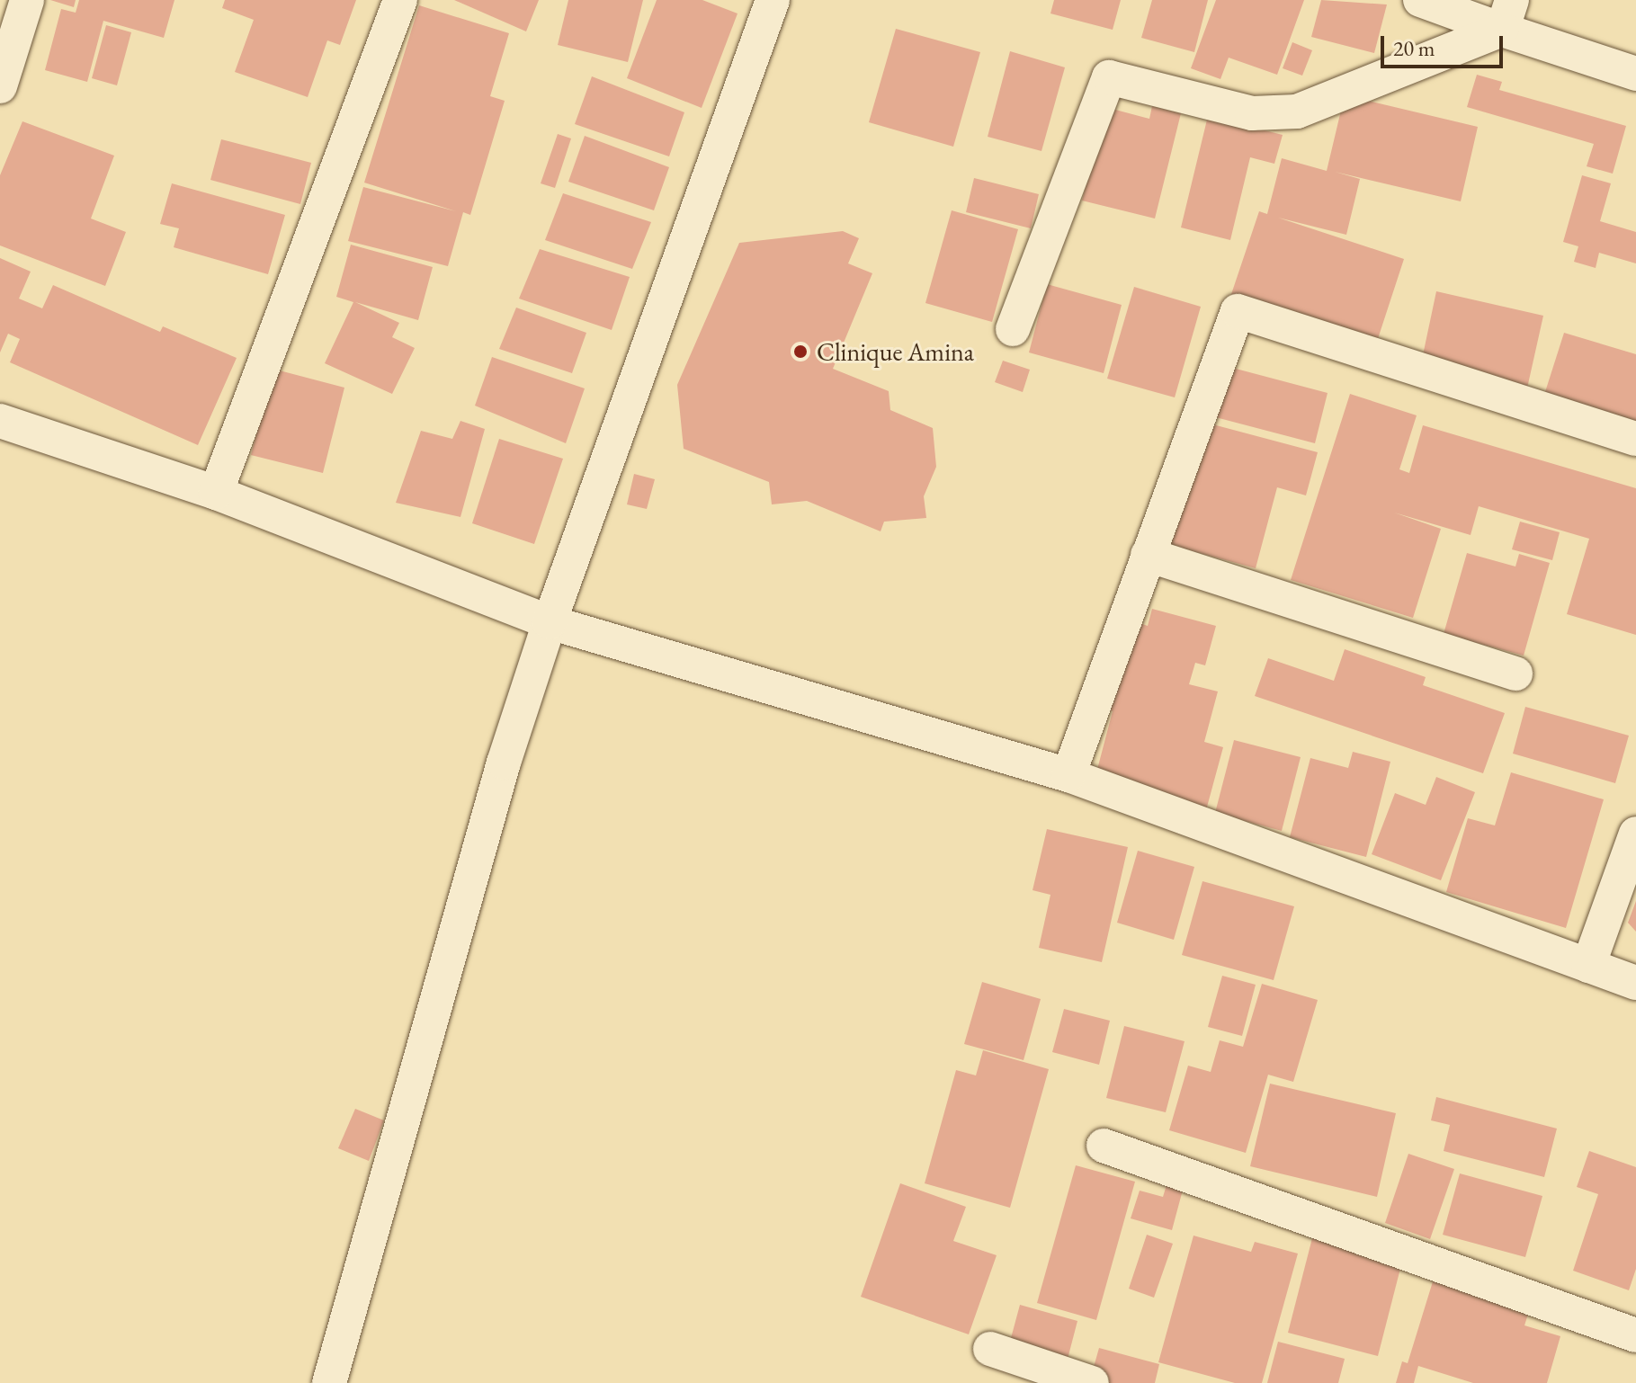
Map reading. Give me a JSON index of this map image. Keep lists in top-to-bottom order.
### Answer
{
  "places": ["Clinique Amina"],
  "scale_bar": "20 m"
}
